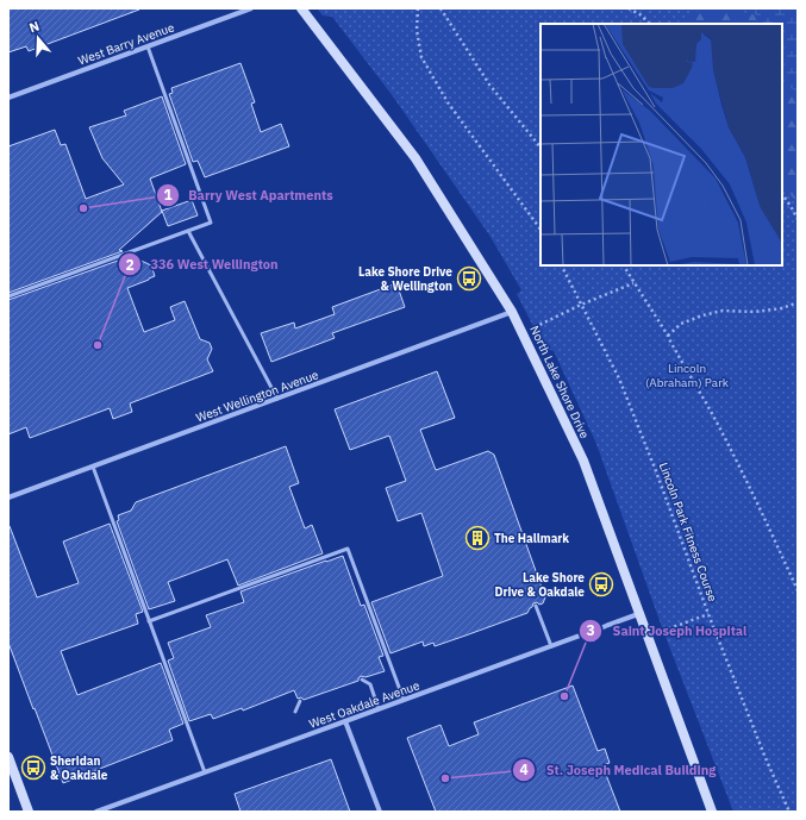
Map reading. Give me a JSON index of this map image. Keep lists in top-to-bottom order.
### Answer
{
  "streets": {
    "street": [
      "West Barry Avenue",
      "North Lake Shore Drive",
      "West Wellington Avenue",
      "West Oakdale Avenue"
    ],
    "path": ["Lincoln Park Fitness Course"]
  },
  "crossings": [
    ["North Lake Shore Drive", "West Wellington Avenue"],
    ["North Lake Shore Drive", "West Oakdale Avenue"]
  ],
  "parks": ["Lincoln (Abraham) Park"],
  "places": {
    "other": [
      "Barry West Apartments",
      "336 West Wellington",
      "Saint Joseph Hospital",
      "St. Joseph Medical Building"
    ],
    "bus stop": ["Lake Shore Drive & Wellington", "Lake Shore Drive & Oakdale", "Sheridan & Oakdale"],
    "building": ["The Hallmark"]
  },
  "north": "top"
}
